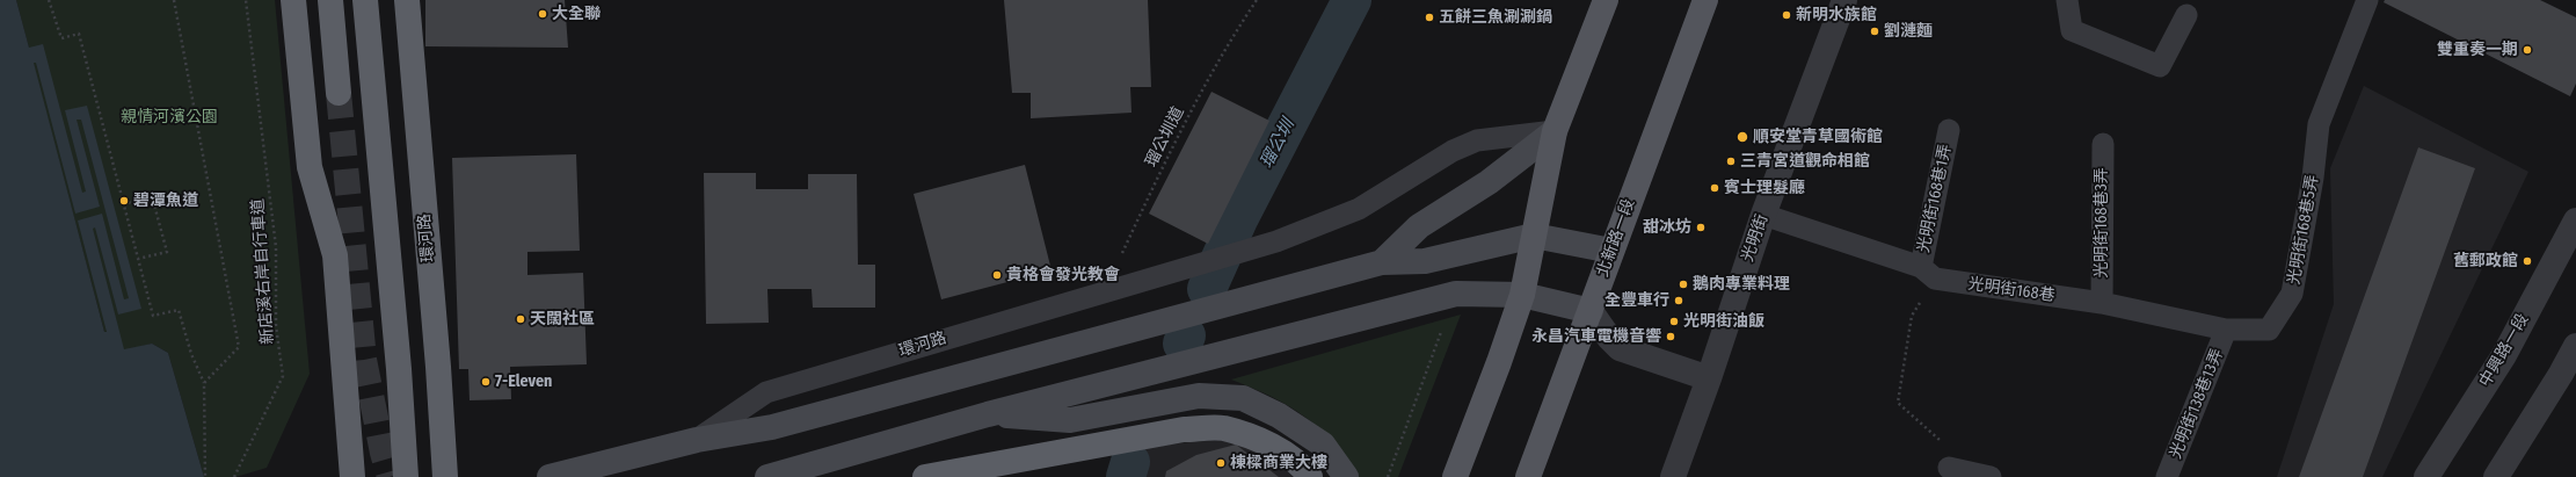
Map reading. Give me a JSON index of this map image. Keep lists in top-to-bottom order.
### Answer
{
  "streets": {
    "highway": ["環河路"],
    "main road": ["北新路一段"],
    "street": ["光明街", "中興路一段"],
    "lane": [
      "光明街168巷1弄",
      "光明街168巷3弄",
      "光明街168巷5弄",
      "光明街168巷",
      "光明街138巷13弄"
    ],
    "path": ["瑠公圳道", "新店溪右岸自行車道"]
  },
  "crossings": [
    ["瑠公圳道", "環河路"],
    ["光明街168巷1弄", "光明街168巷"],
    ["光明街168巷3弄", "光明街168巷"],
    ["光明街168巷5弄", "光明街168巷"],
    ["光明街", "光明街168巷"],
    ["光明街168巷", "光明街138巷13弄"]
  ],
  "water": ["瑠公圳"],
  "parks": ["親情河濱公園"],
  "places": [
    "大全聯",
    "新明水族館",
    "五餅三魚涮涮鍋",
    "劉漣麵",
    "雙重奏一期",
    "順安堂青草國術館",
    "三青宮道觀命相館",
    "賓士理髮廳",
    "碧潭魚道",
    "甜冰坊",
    "舊郵政館",
    "貴格會發光教會",
    "鵝肉專業料理",
    "全豐車行",
    "天闊社區",
    "光明街油飯",
    "永昌汽車電機音響",
    "7-Eleven",
    "棟樑商業大樓"
  ]
}
